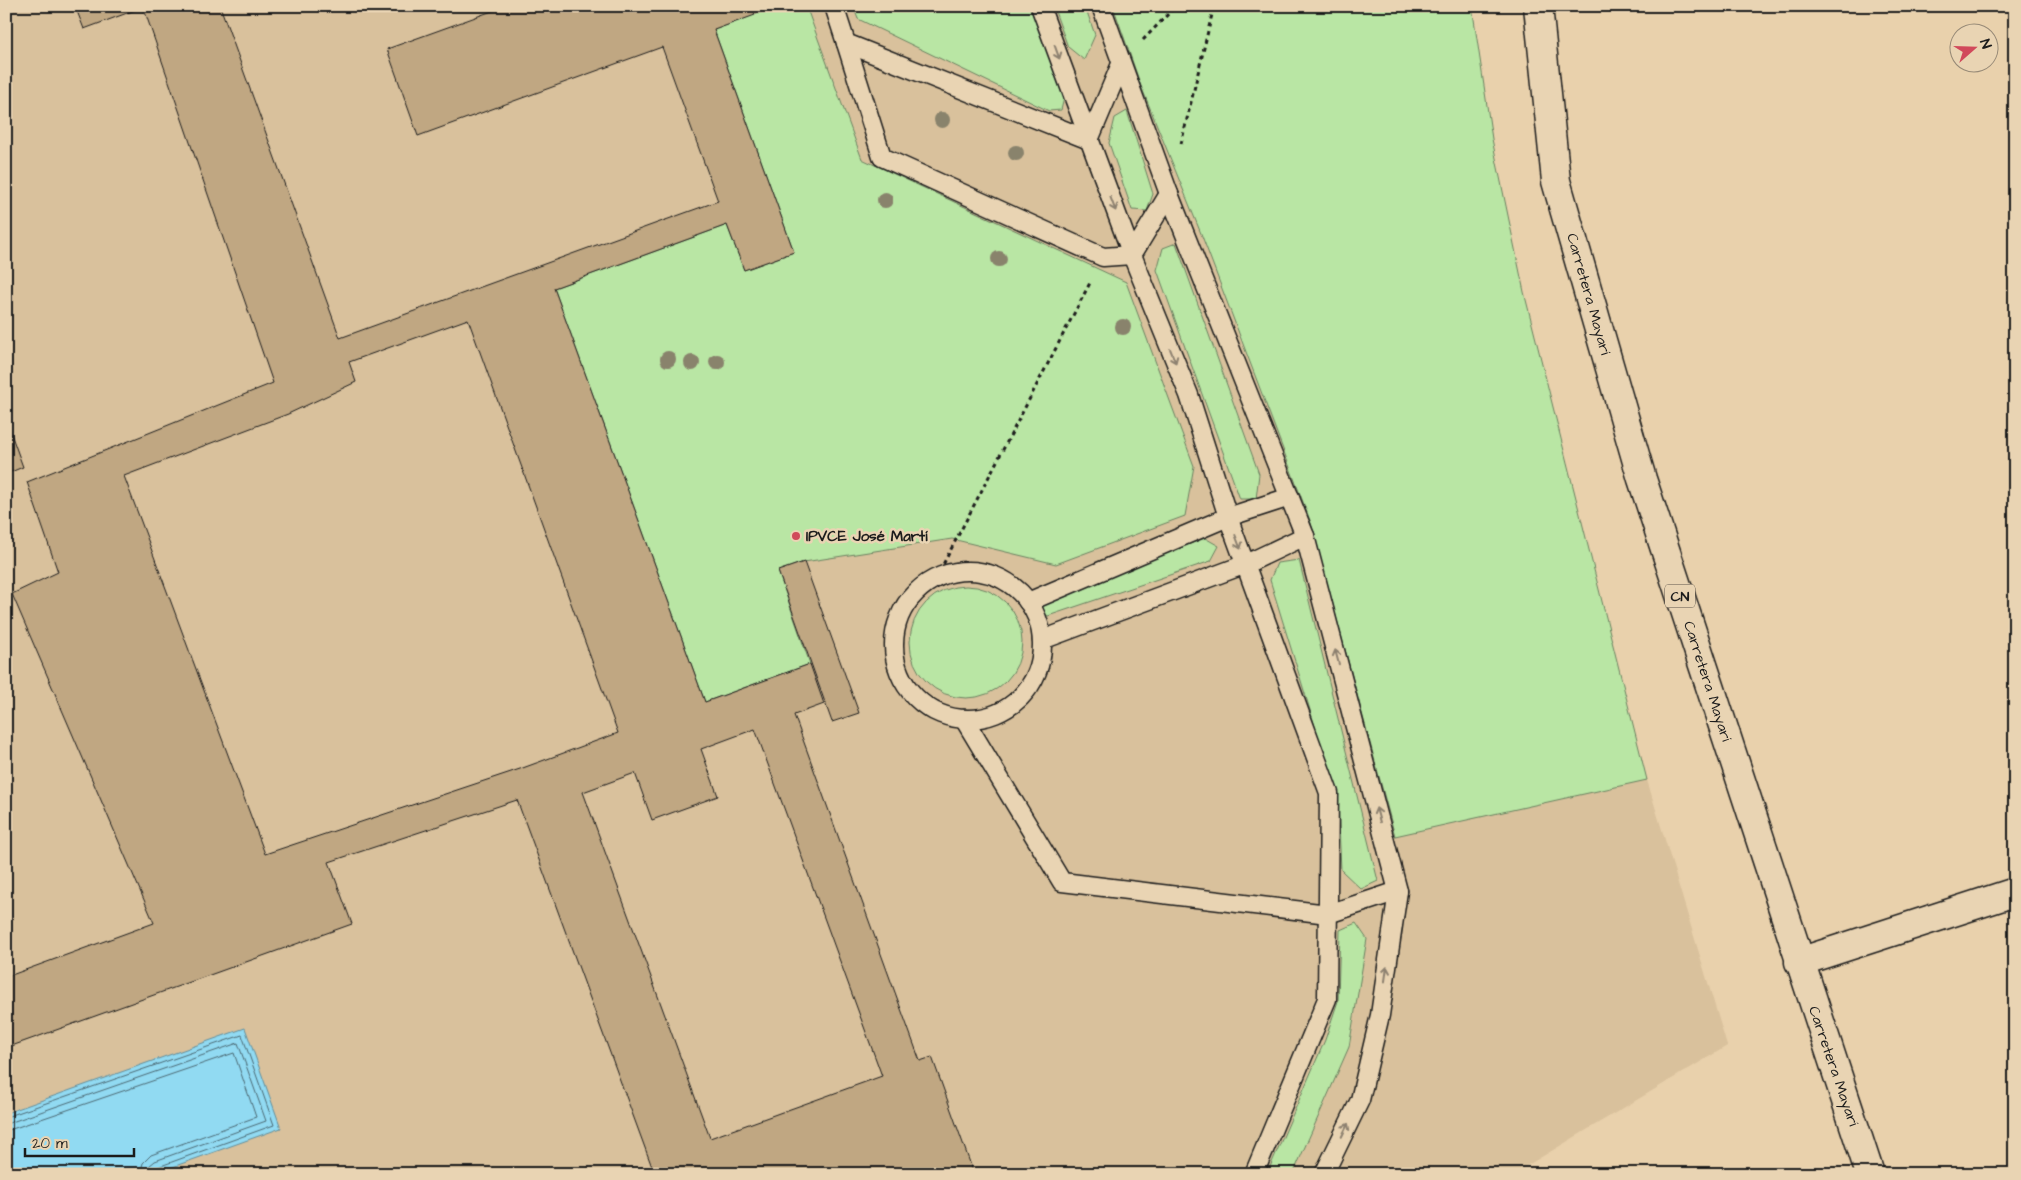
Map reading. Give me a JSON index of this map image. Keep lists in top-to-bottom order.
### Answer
{
  "streets": {
    "main road": ["Carretera Mayarí", "CN"]
  },
  "places": ["IPVCE José Martí"],
  "scale_bar": "20 m",
  "north": "right"
}
